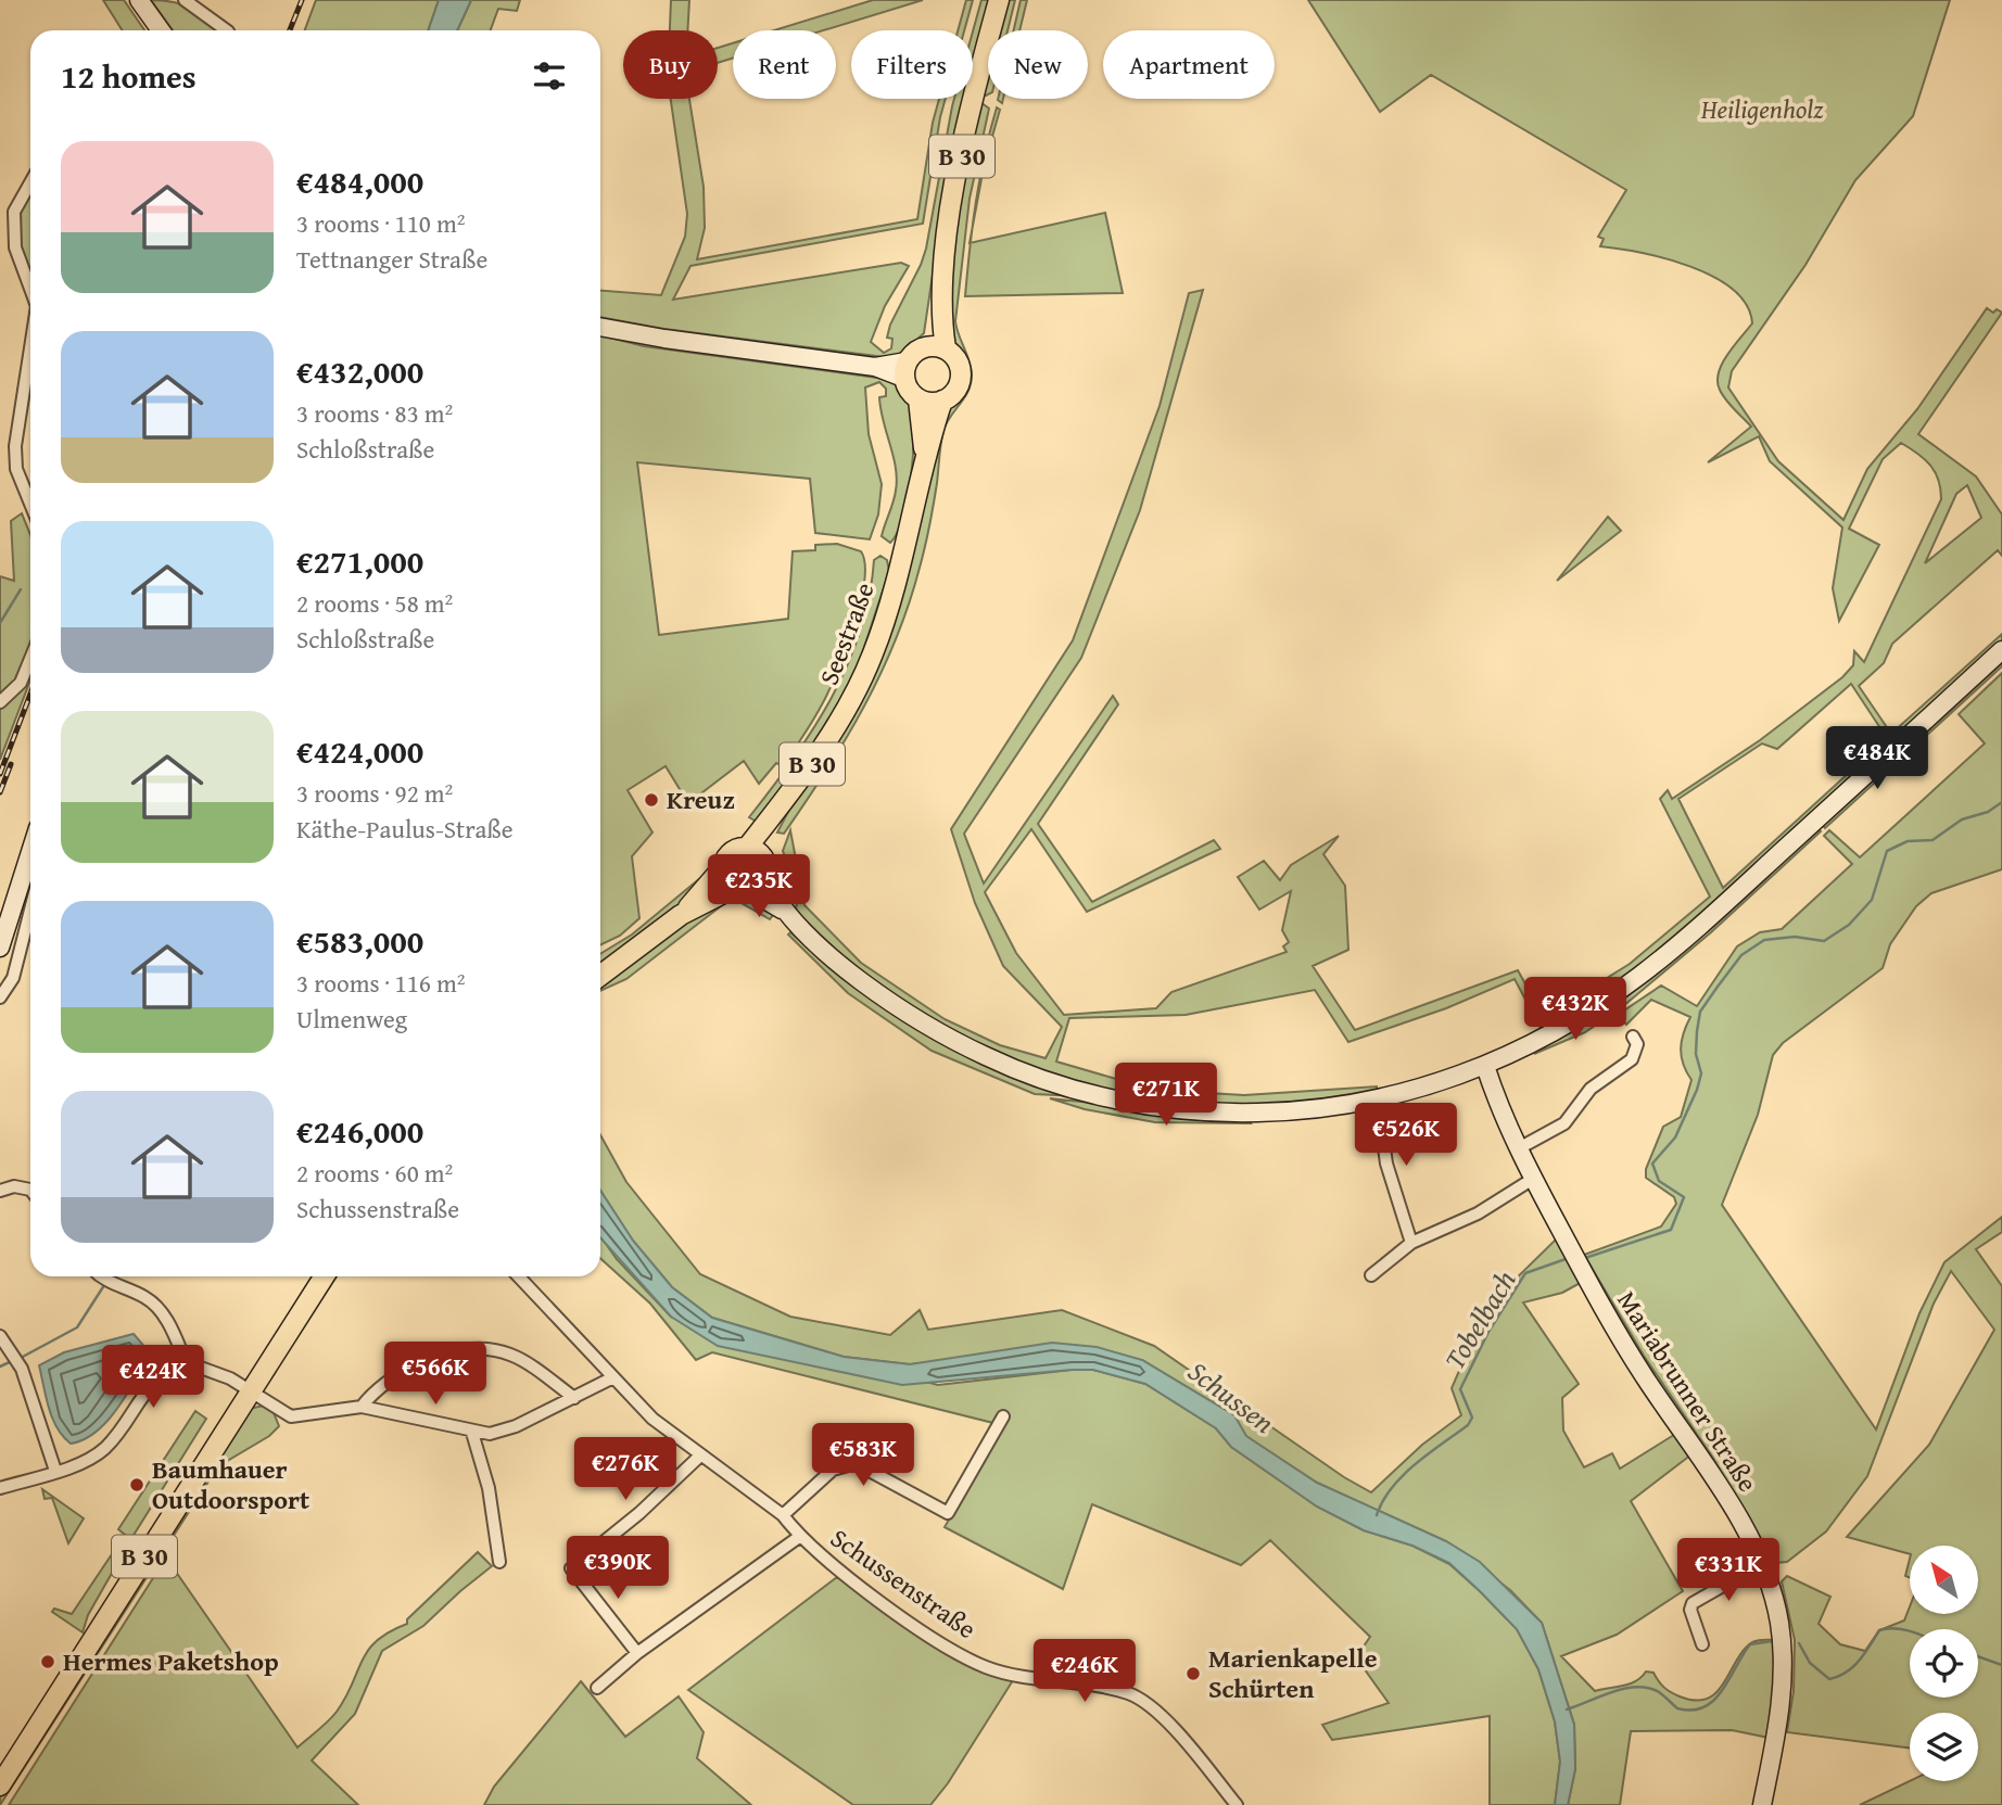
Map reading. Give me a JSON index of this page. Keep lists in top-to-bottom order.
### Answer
{
  "streets": {
    "main road": ["B 30", "Seestraße", "Mariabrunner Straße"],
    "street": ["Schussenstraße"]
  },
  "water": ["Tobelbach", "Schussen"],
  "parks": ["Heiligenholz"],
  "places": [
    "Kreuz",
    "Baumhauer Outdoorsport",
    "Hermes Paketshop",
    "Marienkapelle Schürten"
  ],
  "north": "top left",
  "page": {
    "chip": [
      "Buy",
      "Rent",
      "Filters",
      "New",
      "Apartment"
    ],
    "heading": "12 homes",
    "list": [
      {
        "name": "€484,000",
        "note": "3 rooms · 110 m² · Tettnanger Straße"
      },
      {
        "name": "€432,000",
        "note": "3 rooms · 83 m² · Schloßstraße"
      },
      {
        "name": "€271,000",
        "note": "2 rooms · 58 m² · Schloßstraße"
      },
      {
        "name": "€424,000",
        "note": "3 rooms · 92 m² · Käthe-Paulus-Straße"
      },
      {
        "name": "€583,000",
        "note": "3 rooms · 116 m² · Ulmenweg"
      },
      {
        "name": "€246,000",
        "note": "2 rooms · 60 m² · Schussenstraße"
      }
    ],
    "price": [
      "€484K",
      "€235K",
      "€432K",
      "€271K",
      "€526K",
      "€566K",
      "€424K",
      "€583K",
      "€276K",
      "€390K",
      "€331K",
      "€246K"
    ]
  }
}
